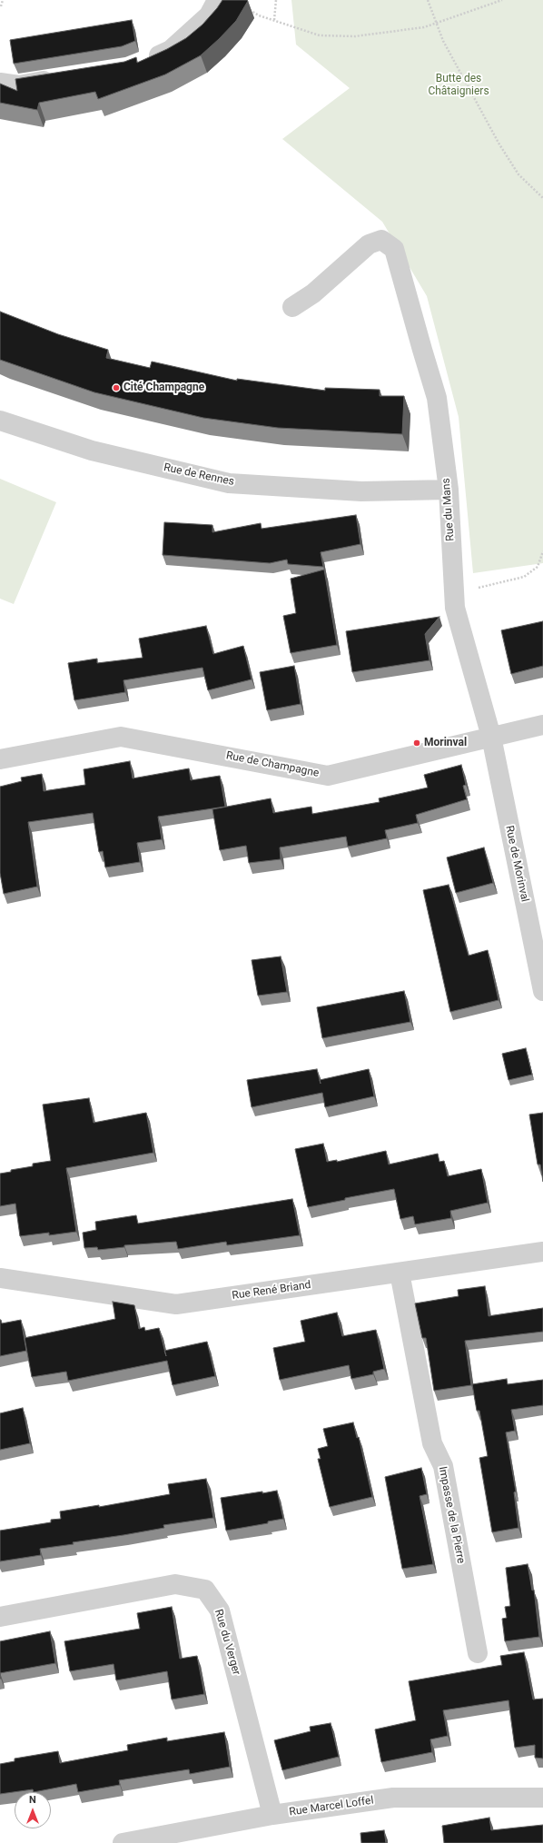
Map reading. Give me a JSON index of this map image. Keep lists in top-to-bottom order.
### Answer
{
  "streets": {
    "street": [
      "Rue de Rennes",
      "Rue du Mans",
      "Rue de Champagne",
      "Rue de Morinval",
      "Rue René Briand",
      "Impasse de la Pierre",
      "Rue du Verger",
      "Rue Marcel Loffel"
    ]
  },
  "crossings": [
    ["Rue de Rennes", "Rue du Mans"],
    ["Rue du Mans", "Rue de Champagne"],
    ["Rue du Mans", "Rue de Morinval"],
    ["Rue de Champagne", "Rue de Morinval"],
    ["Rue René Briand", "Impasse de la Pierre"],
    ["Rue du Verger", "Rue Marcel Loffel"]
  ],
  "parks": ["Butte des Châtaigniers"],
  "places": ["Cité Champagne", "Morinval"],
  "north": "top"
}
